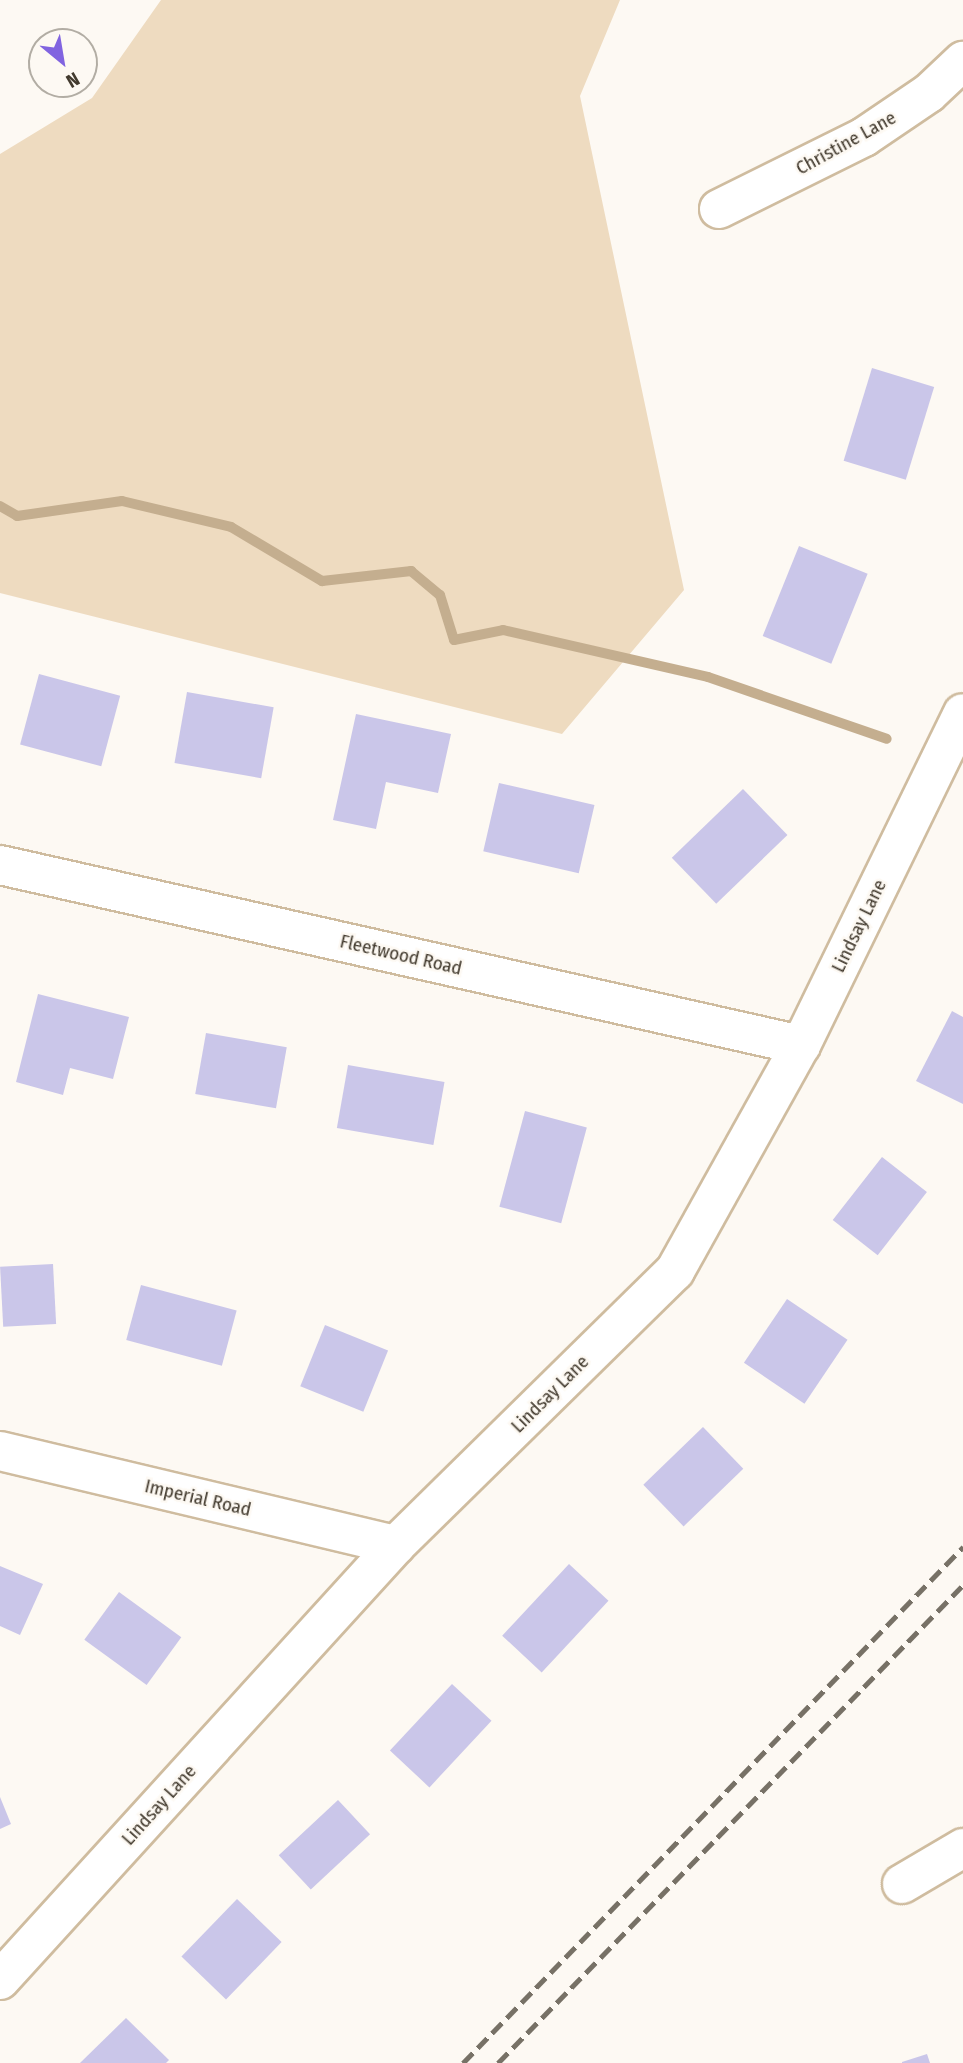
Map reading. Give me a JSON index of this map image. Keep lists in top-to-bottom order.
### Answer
{
  "streets": {
    "street": [
      "Christine Lane",
      "Lindsay Lane",
      "Fleetwood Road",
      "Imperial Road"
    ]
  },
  "crossings": [
    ["Lindsay Lane", "Fleetwood Road"],
    ["Lindsay Lane", "Imperial Road"]
  ],
  "north": "bottom right"
}
